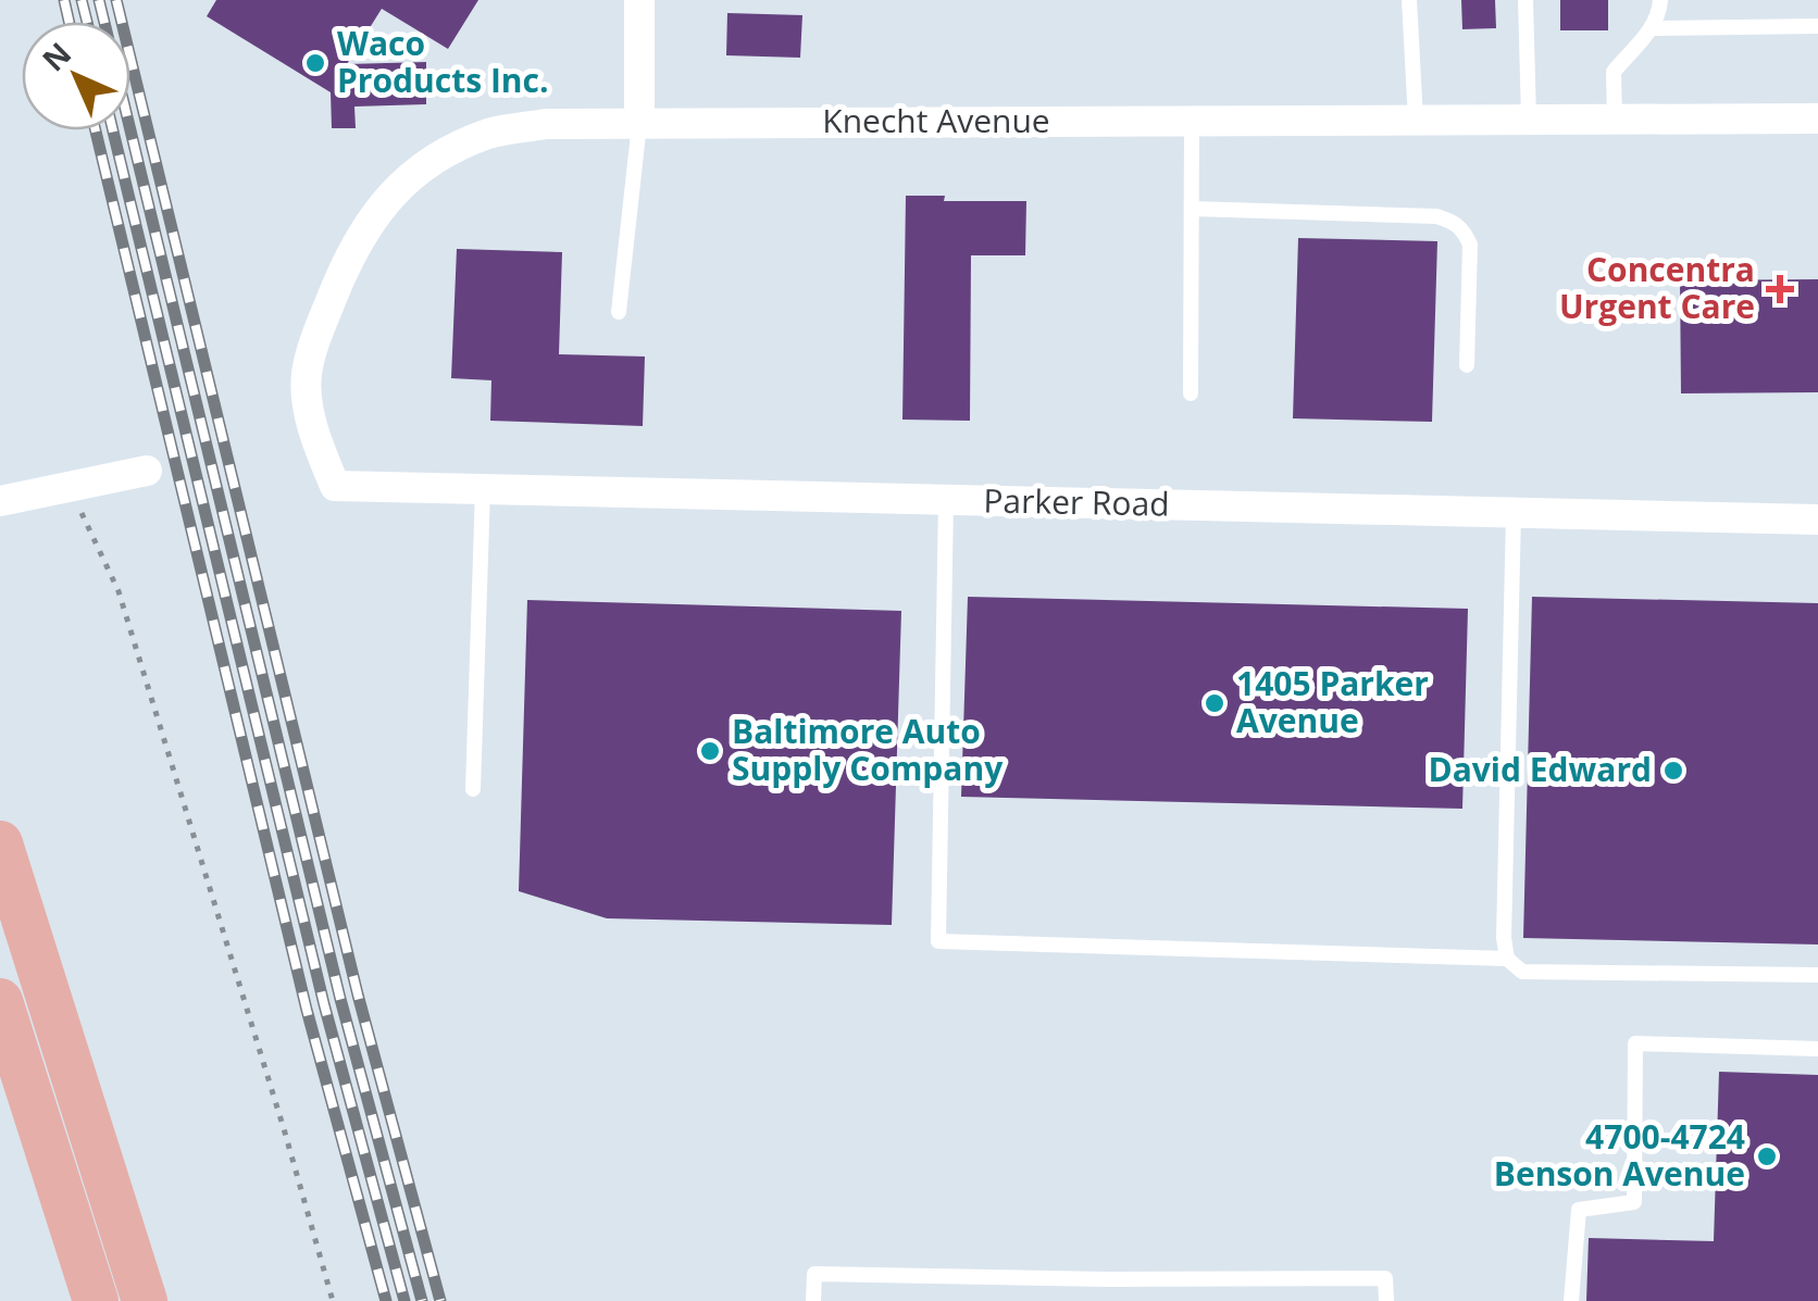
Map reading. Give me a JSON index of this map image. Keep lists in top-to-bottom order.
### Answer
{
  "streets": {
    "street": ["Knecht Avenue", "Parker Road"]
  },
  "crossings": [
    ["Knecht Avenue", "Parker Road"]
  ],
  "places": {
    "other": [
      "Waco Products Inc.",
      "1405 Parker Avenue",
      "Baltimore Auto Supply Company",
      "David Edward",
      "4700-4724 Benson Avenue"
    ],
    "health": ["Concentra Urgent Care"]
  },
  "north": "top left"
}
